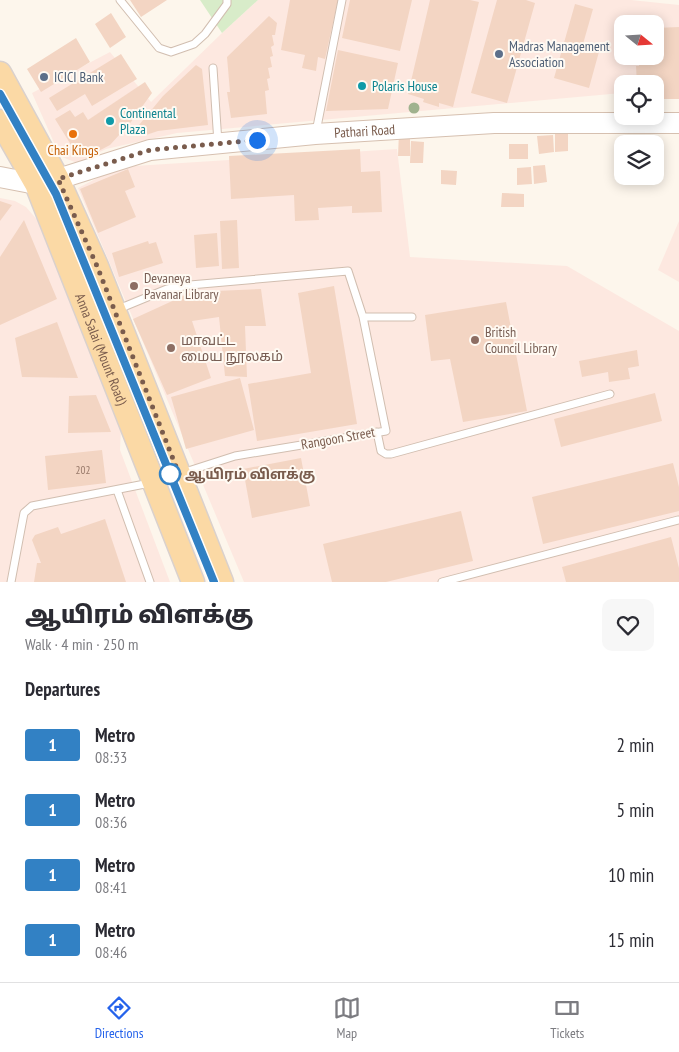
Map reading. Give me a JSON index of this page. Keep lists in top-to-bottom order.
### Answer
{
  "streets": {
    "main road": ["Anna Salai (Mount Road)"],
    "street": ["Pathari Road"],
    "lane": ["Rangoon Street"]
  },
  "crossings": [
    ["Pathari Road", "Anna Salai (Mount Road)"],
    ["Anna Salai (Mount Road)", "Rangoon Street"]
  ],
  "places": [
    "Madras Management Association",
    "ICICI Bank",
    "Polaris House",
    "Continental Plaza",
    "Chai Kings",
    "Devaneya Pavanar Library",
    "British Council Library",
    "மாவட்ட மைய நூலகம்",
    "ஆயிரம் விளக்கு"
  ],
  "lines": ["metro line 1"],
  "house_numbers": ["202"],
  "north": "right",
  "page": {
    "heading": [
      ["ஆயிரம் விளக்கு", "Walk · 4 min · 250 m"],
      "Departures"
    ],
    "list": [
      {
        "mark": "1",
        "name": "Metro",
        "note": "08:33",
        "value": "2 min"
      },
      {
        "mark": "1",
        "name": "Metro",
        "note": "08:36",
        "value": "5 min"
      },
      {
        "mark": "1",
        "name": "Metro",
        "note": "08:41",
        "value": "10 min"
      },
      {
        "mark": "1",
        "name": "Metro",
        "note": "08:46",
        "value": "15 min"
      }
    ],
    "tabs": ["Directions", "Map", "Tickets"]
  }
}
